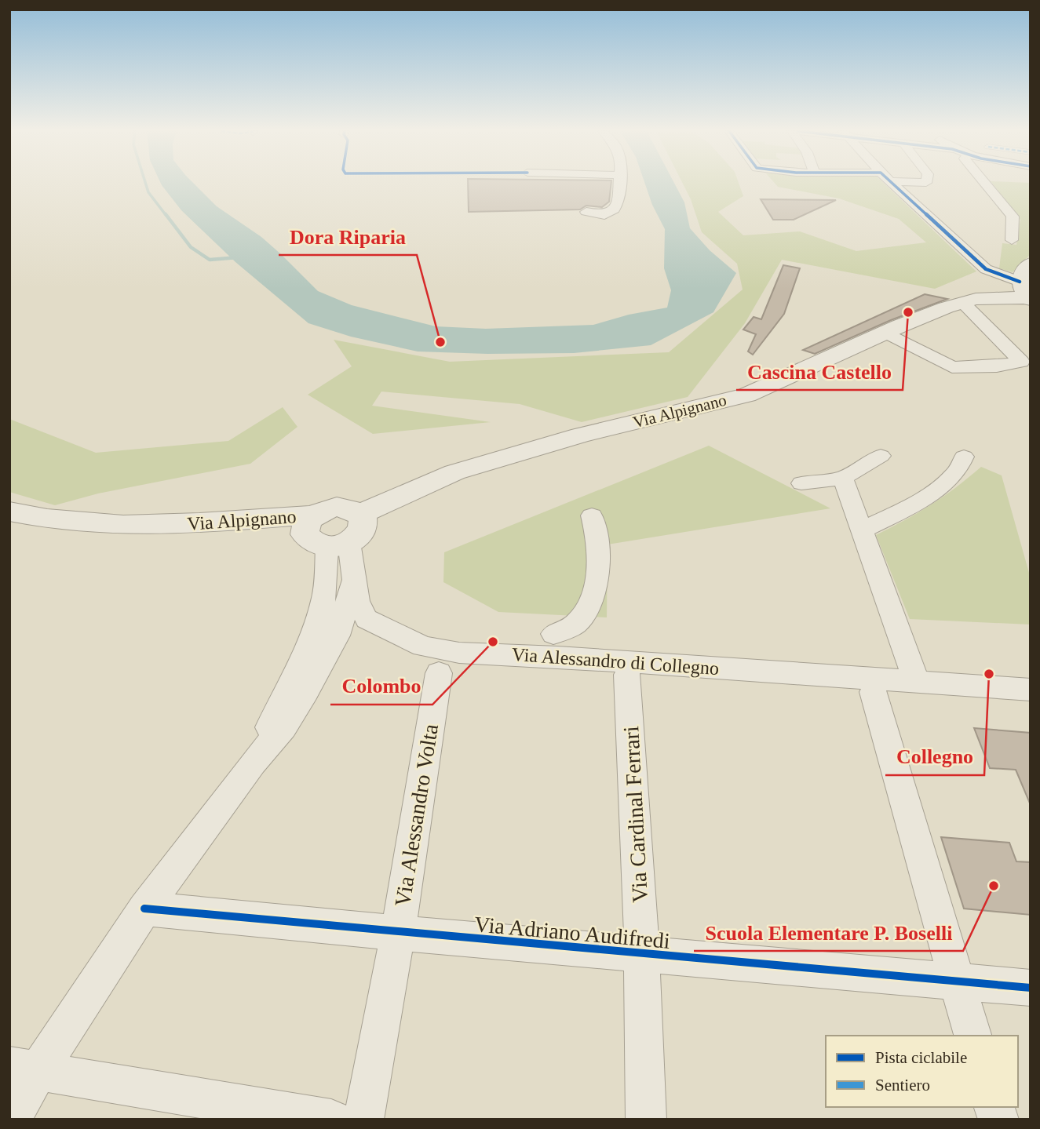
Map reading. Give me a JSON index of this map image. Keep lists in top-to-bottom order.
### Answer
{
  "streets": {
    "street": [
      "Via Alpignano",
      "Via Alessandro di Collegno",
      "Via Cardinal Ferrari",
      "Via Alessandro Volta",
      "Via Adriano Audifredi"
    ]
  },
  "crossings": [
    ["Via Alpignano", "Via Alessandro di Collegno"],
    ["Via Cardinal Ferrari", "Via Adriano Audifredi"],
    ["Via Alessandro Volta", "Via Adriano Audifredi"]
  ],
  "places": [
    "Cascina Castello",
    "Dora Riparia",
    "Colombo",
    "Collegno",
    "Scuola Elementare P. Boselli"
  ],
  "legend": ["Pista ciclabile", "Sentiero"]
}
